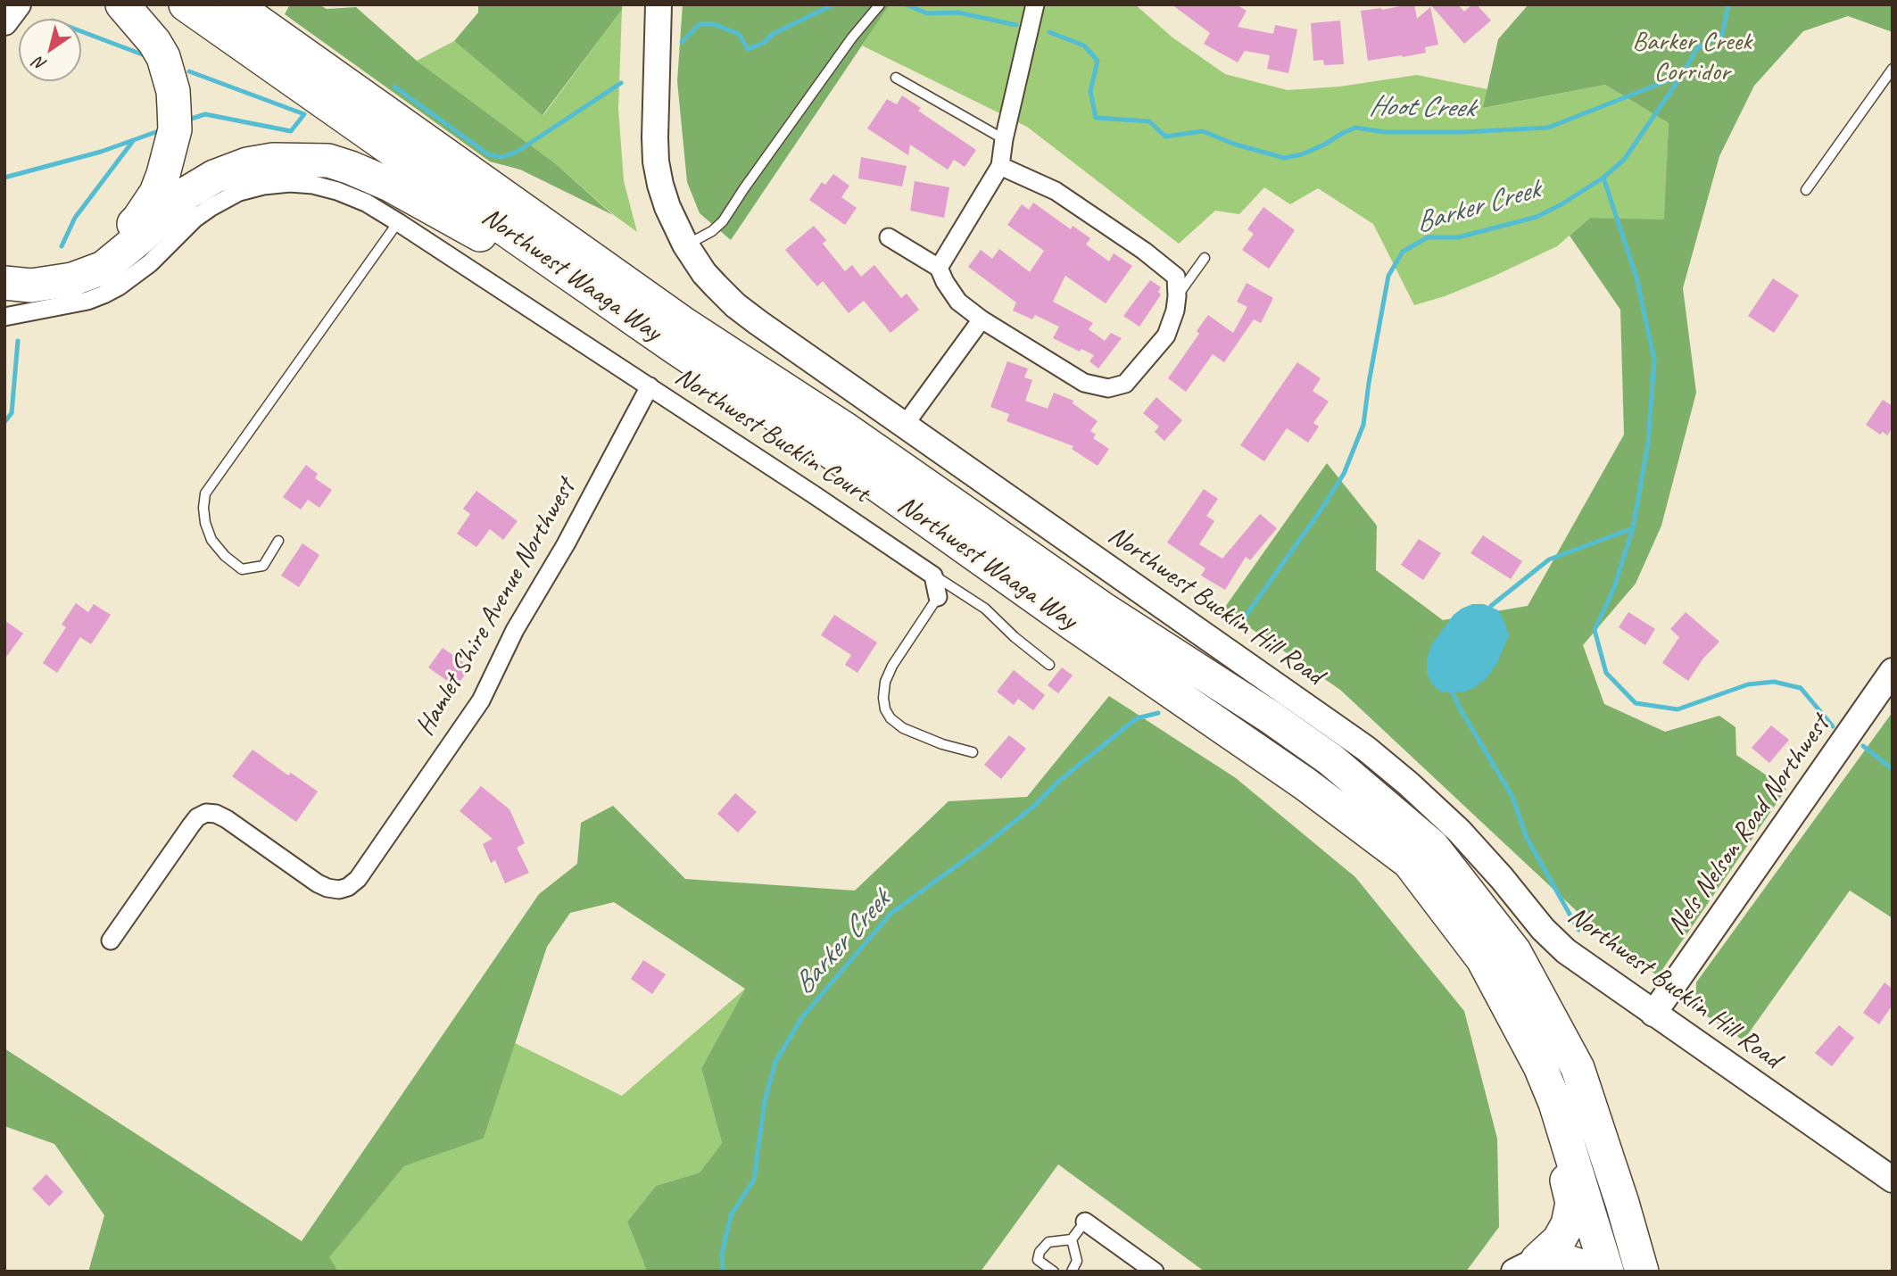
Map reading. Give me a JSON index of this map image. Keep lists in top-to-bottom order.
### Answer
{
  "streets": {
    "highway": ["Northwest Waaga Way"],
    "main road": ["Northwest Bucklin Hill Road", "Nels Nelson Road Northwest"],
    "street": ["Northwest Bucklin Court", "Hamlet Shire Avenue Northwest"]
  },
  "crossings": [
    ["Northwest Bucklin Court", "Hamlet Shire Avenue Northwest"],
    ["Northwest Bucklin Hill Road", "Nels Nelson Road Northwest"]
  ],
  "water": ["Hoot Creek", "Barker Creek"],
  "parks": ["Barker Creek Corridor"],
  "north": "bottom left"
}
